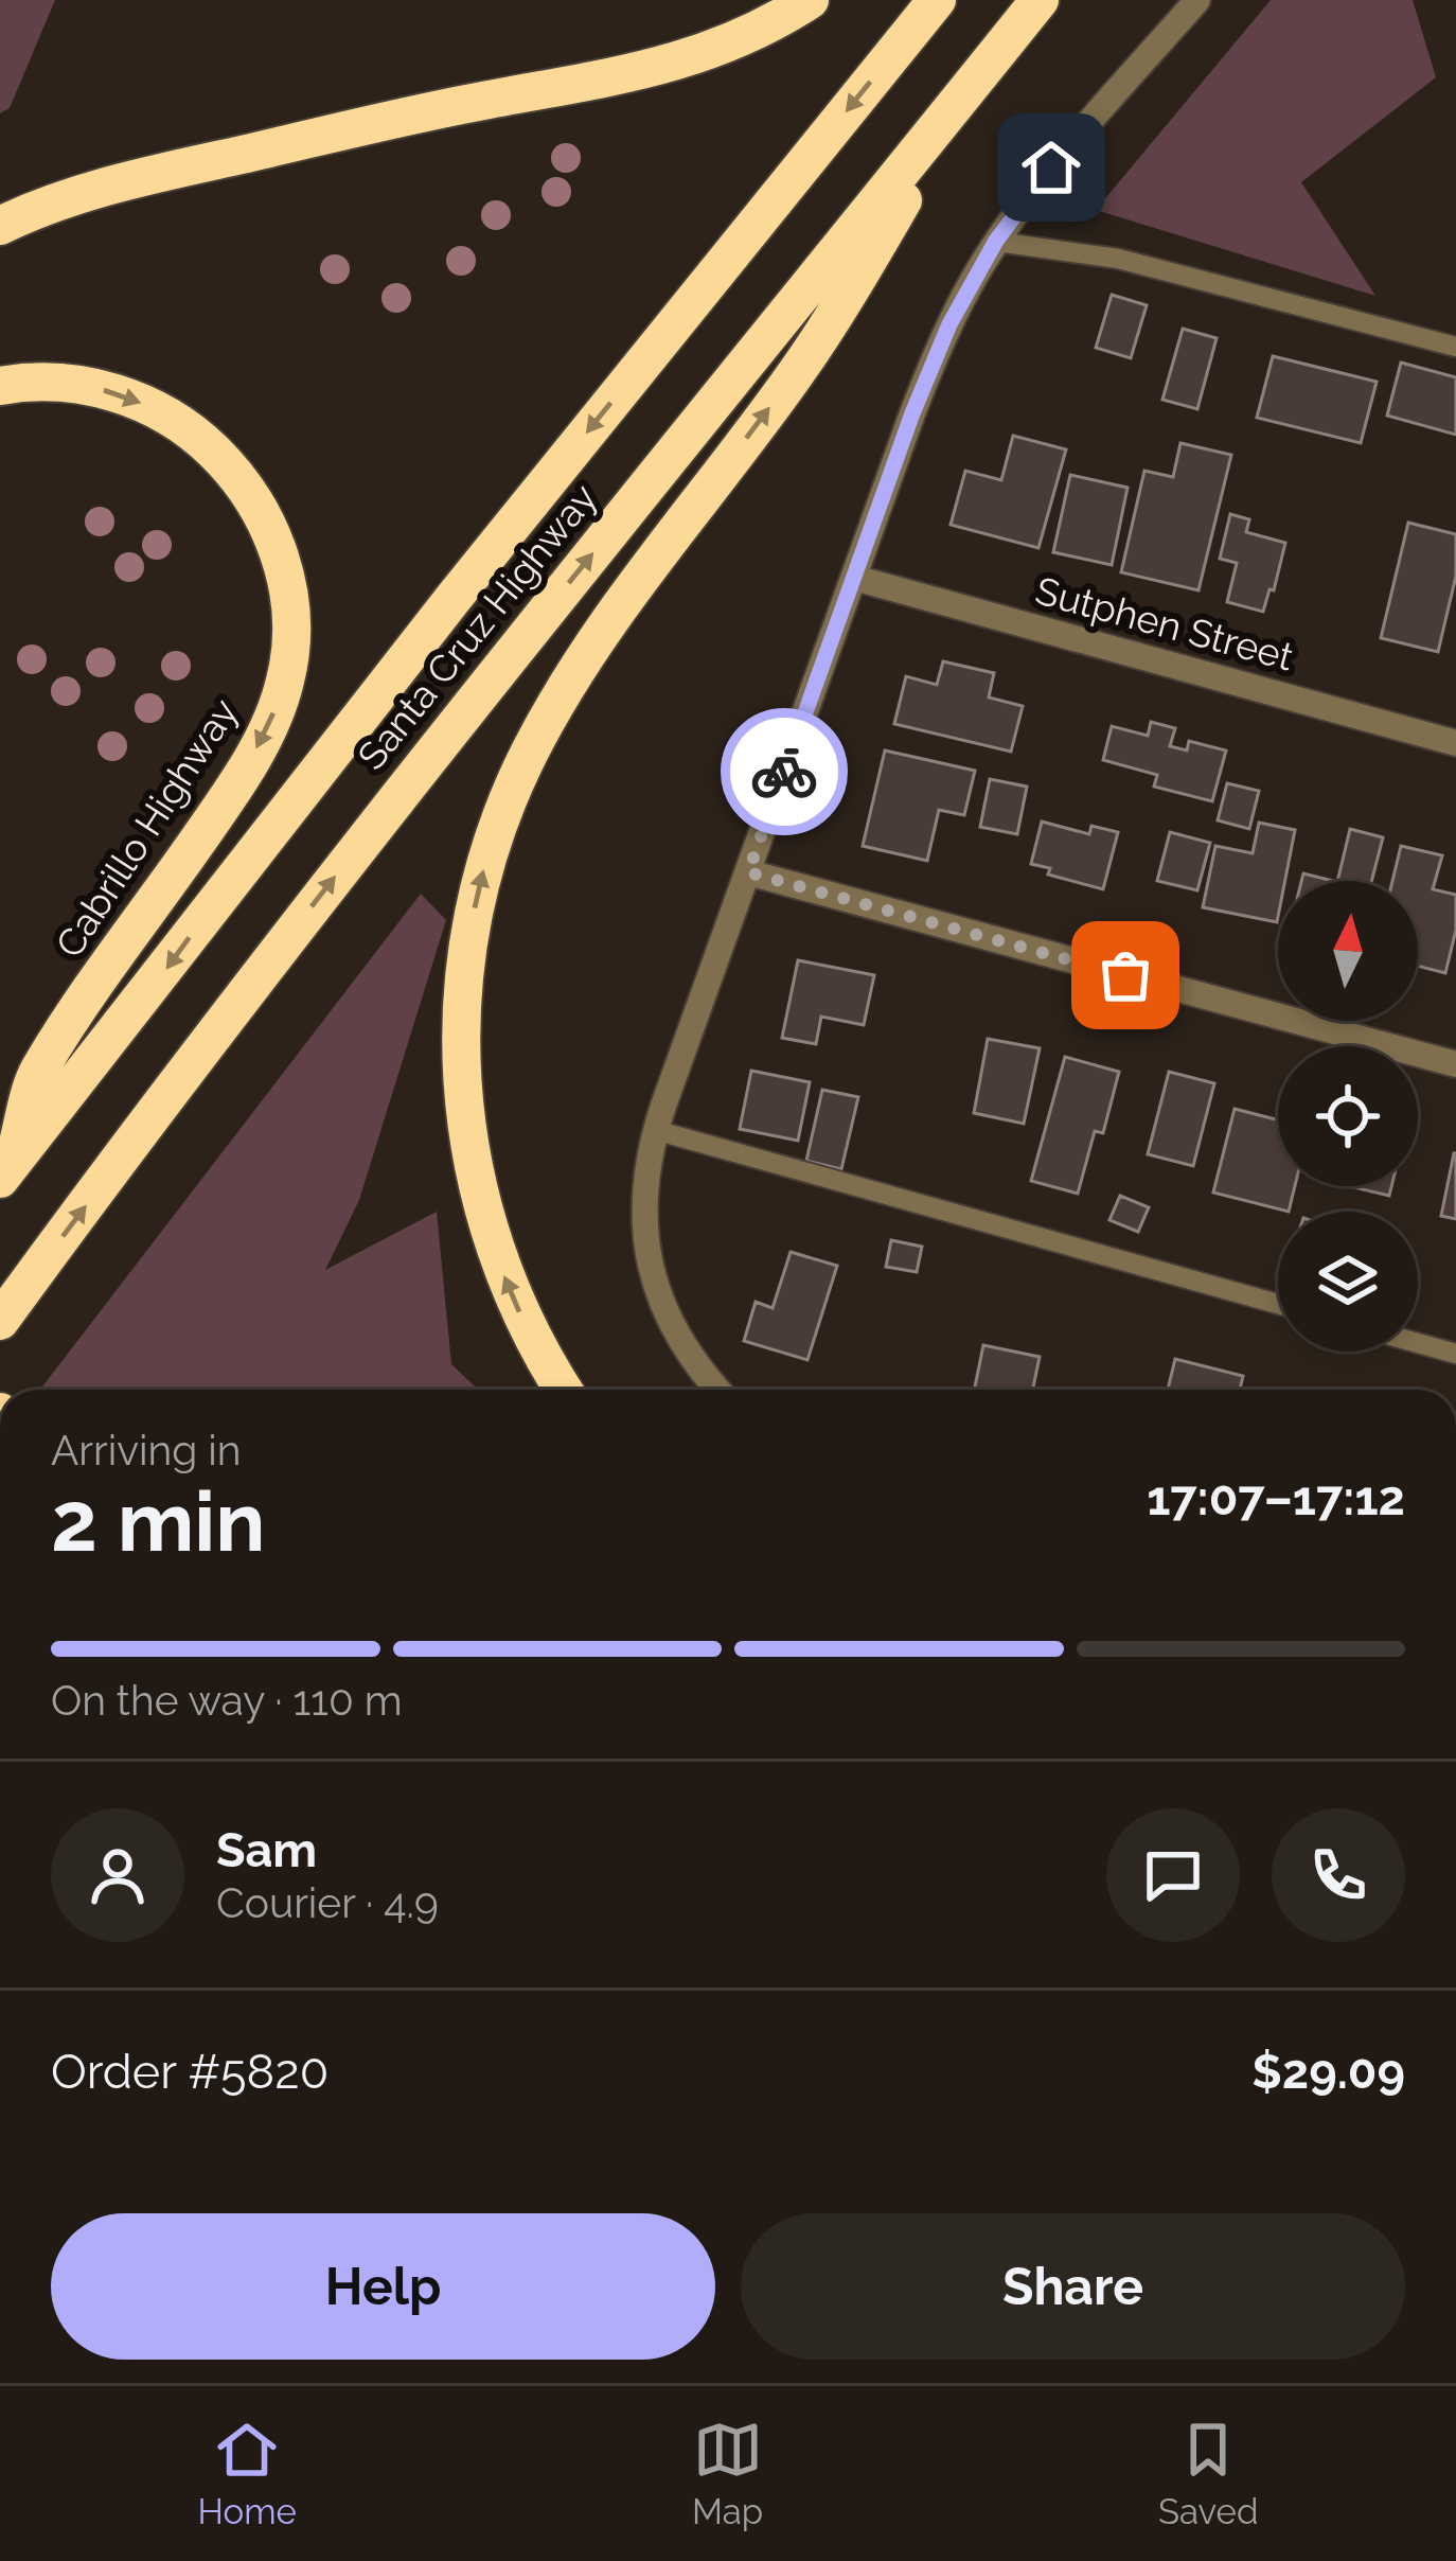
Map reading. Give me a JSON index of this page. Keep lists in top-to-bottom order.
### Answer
{
  "streets": {
    "highway": ["Santa Cruz Highway", "Cabrillo Highway"],
    "street": ["Sutphen Street"]
  },
  "crossings": [
    ["Santa Cruz Highway", "Cabrillo Highway"]
  ],
  "north": "top",
  "page": {
    "heading": ["2 min", "Arriving in", "17:07–17:12"],
    "panel": [
      "Sam",
      "Courier · 4.9",
      "Order #5820",
      "$29.09"
    ],
    "bar": "On the way · 110 m",
    "buttons": ["Help", "Share"],
    "tabs": ["Home", "Map", "Saved"]
  }
}
